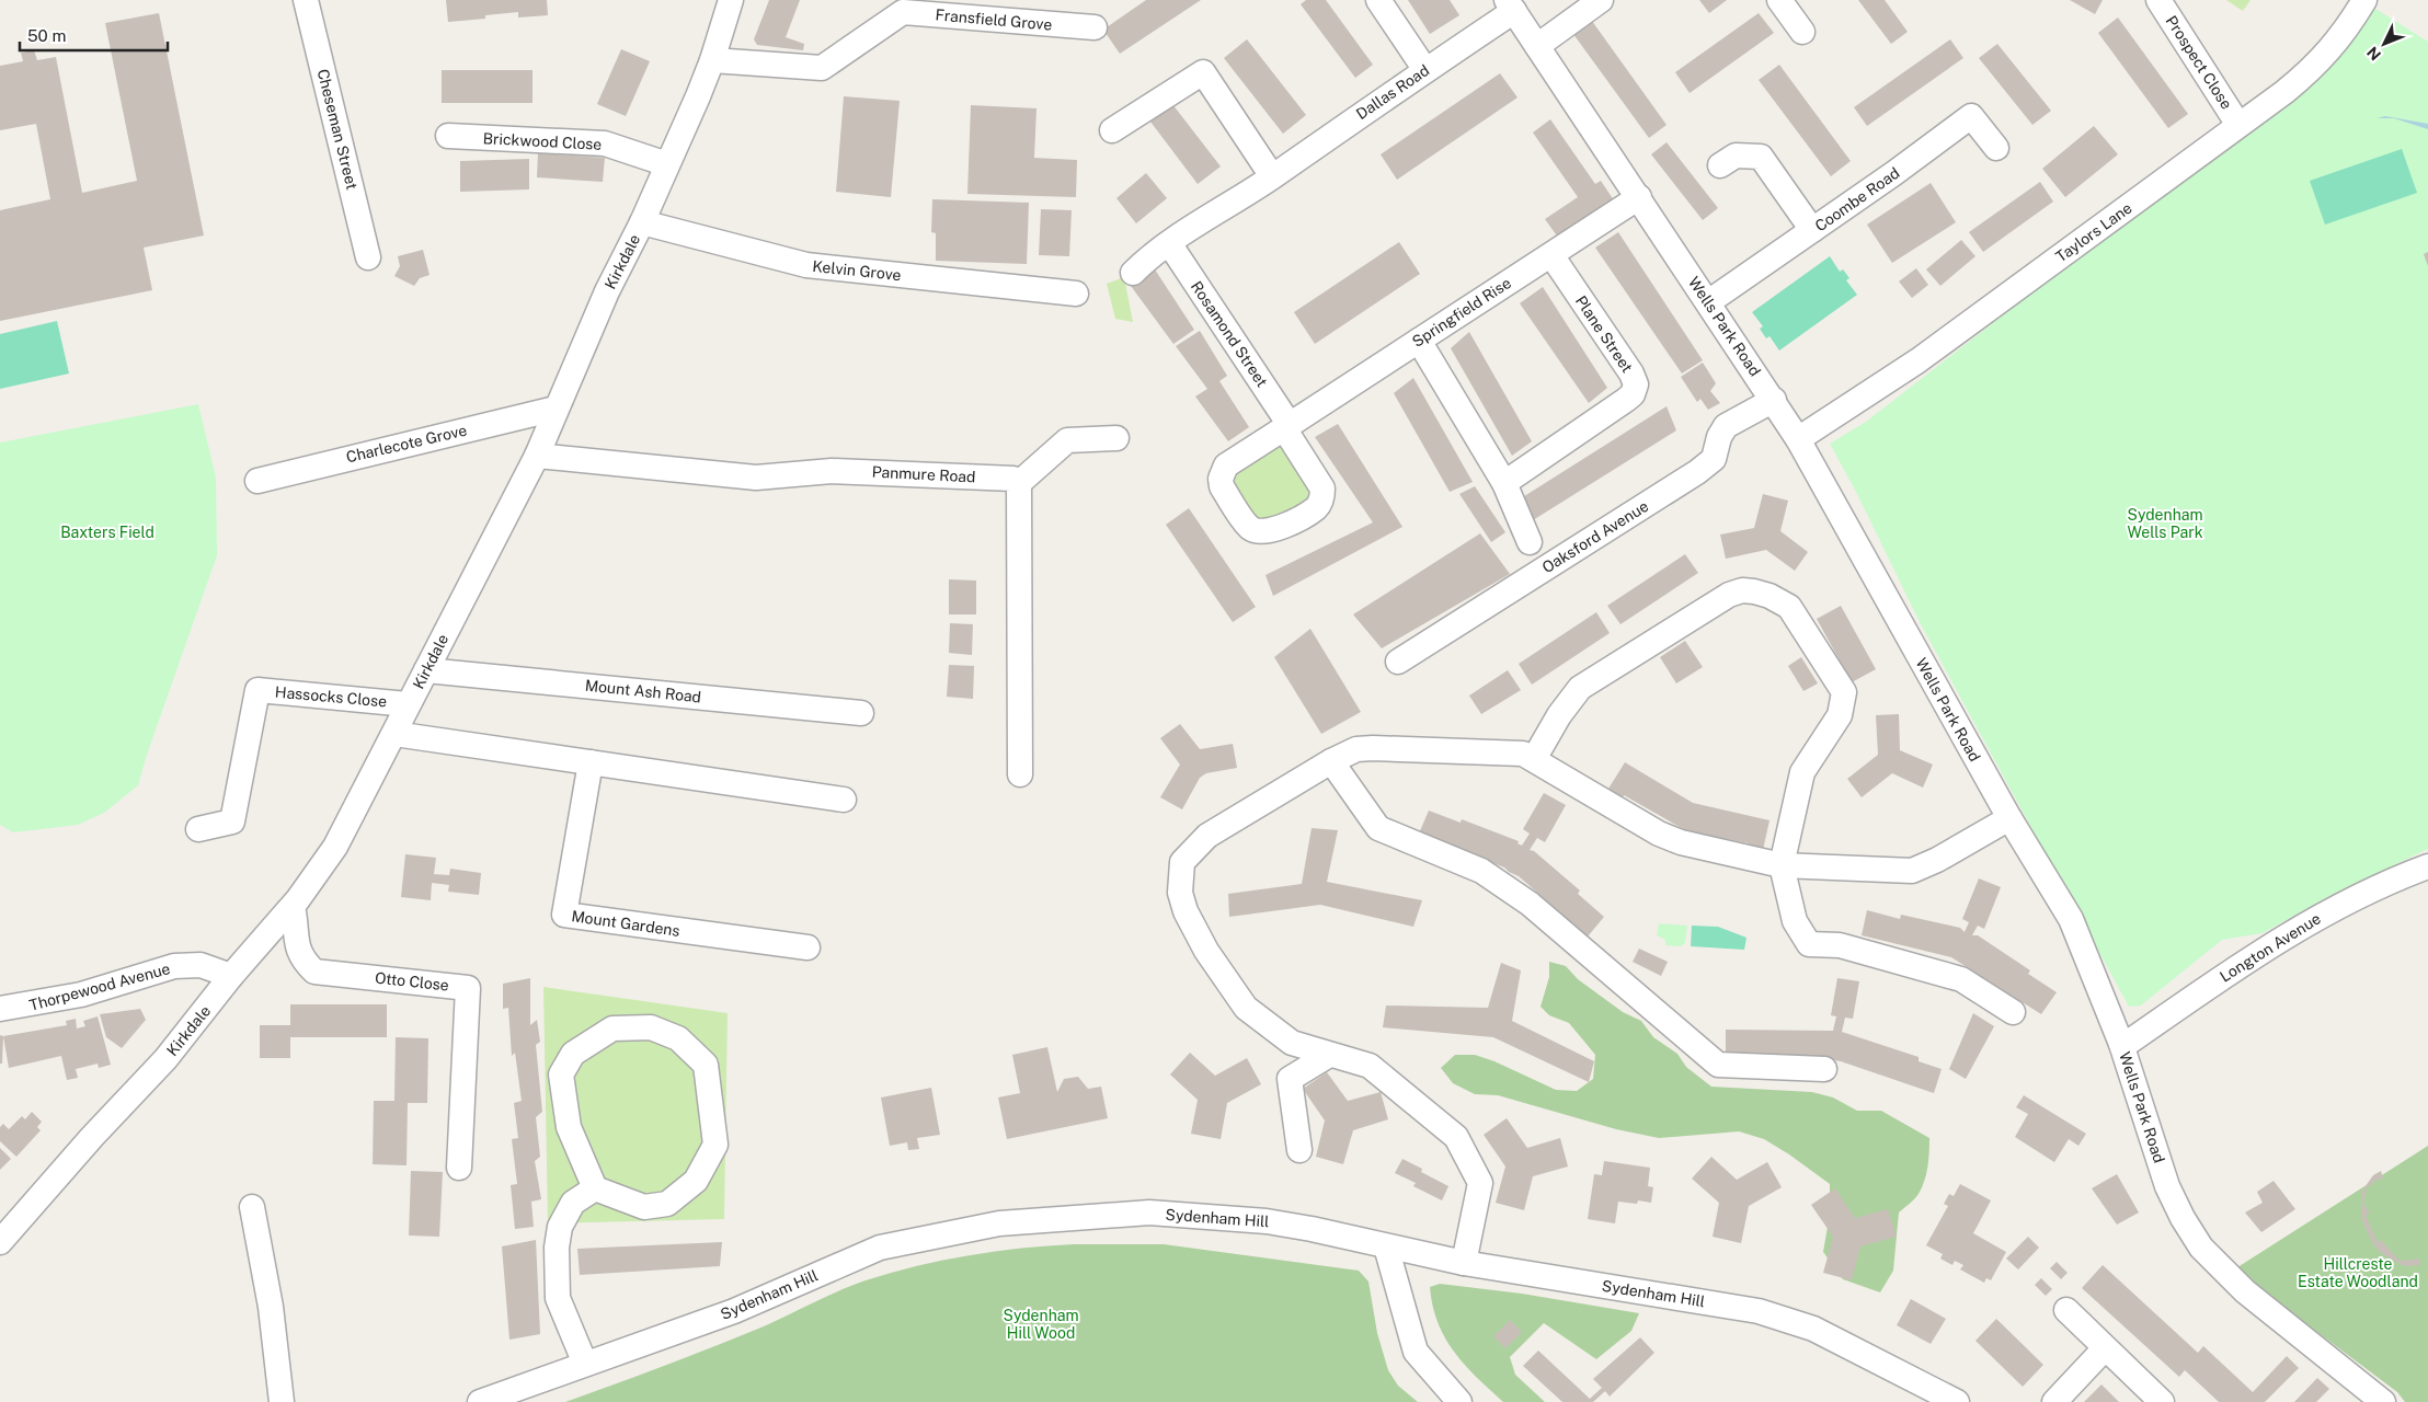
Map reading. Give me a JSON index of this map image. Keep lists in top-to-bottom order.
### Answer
{
  "streets": {
    "street": [
      "Fransfield Grove",
      "Prospect Close",
      "Dallas Road",
      "Cheseman Street",
      "Brickwood Close",
      "Coombe Road",
      "Taylors Lane",
      "Kirkdale",
      "Kelvin Grove",
      "Springfield Rise",
      "Wells Park Road",
      "Rosamond Street",
      "Plane Street",
      "Charlecote Grove",
      "Panmure Road",
      "Oaksford Avenue",
      "Mount Ash Road",
      "Hassocks Close",
      "Mount Gardens",
      "Longton Avenue",
      "Otto Close",
      "Thorpewood Avenue",
      "Sydenham Hill"
    ]
  },
  "crossings": [
    ["Fransfield Grove", "Kirkdale"],
    ["Prospect Close", "Taylors Lane"],
    ["Dallas Road", "Wells Park Road"],
    ["Dallas Road", "Rosamond Street"],
    ["Brickwood Close", "Kirkdale"],
    ["Coombe Road", "Wells Park Road"],
    ["Taylors Lane", "Wells Park Road"],
    ["Kirkdale", "Kelvin Grove"],
    ["Kirkdale", "Charlecote Grove"],
    ["Kirkdale", "Panmure Road"],
    ["Kirkdale", "Mount Ash Road"],
    ["Kirkdale", "Hassocks Close"],
    ["Kirkdale", "Otto Close"],
    ["Kirkdale", "Thorpewood Avenue"],
    ["Springfield Rise", "Wells Park Road"],
    ["Springfield Rise", "Rosamond Street"],
    ["Springfield Rise", "Plane Street"],
    ["Wells Park Road", "Oaksford Avenue"],
    ["Wells Park Road", "Longton Avenue"]
  ],
  "parks": [
    "Sydenham Wells Park",
    "Baxters Field",
    "Hillcreste Estate Woodland",
    "Sydenham Hill Wood"
  ],
  "scale_bar": "50 m",
  "north": "bottom left"
}
